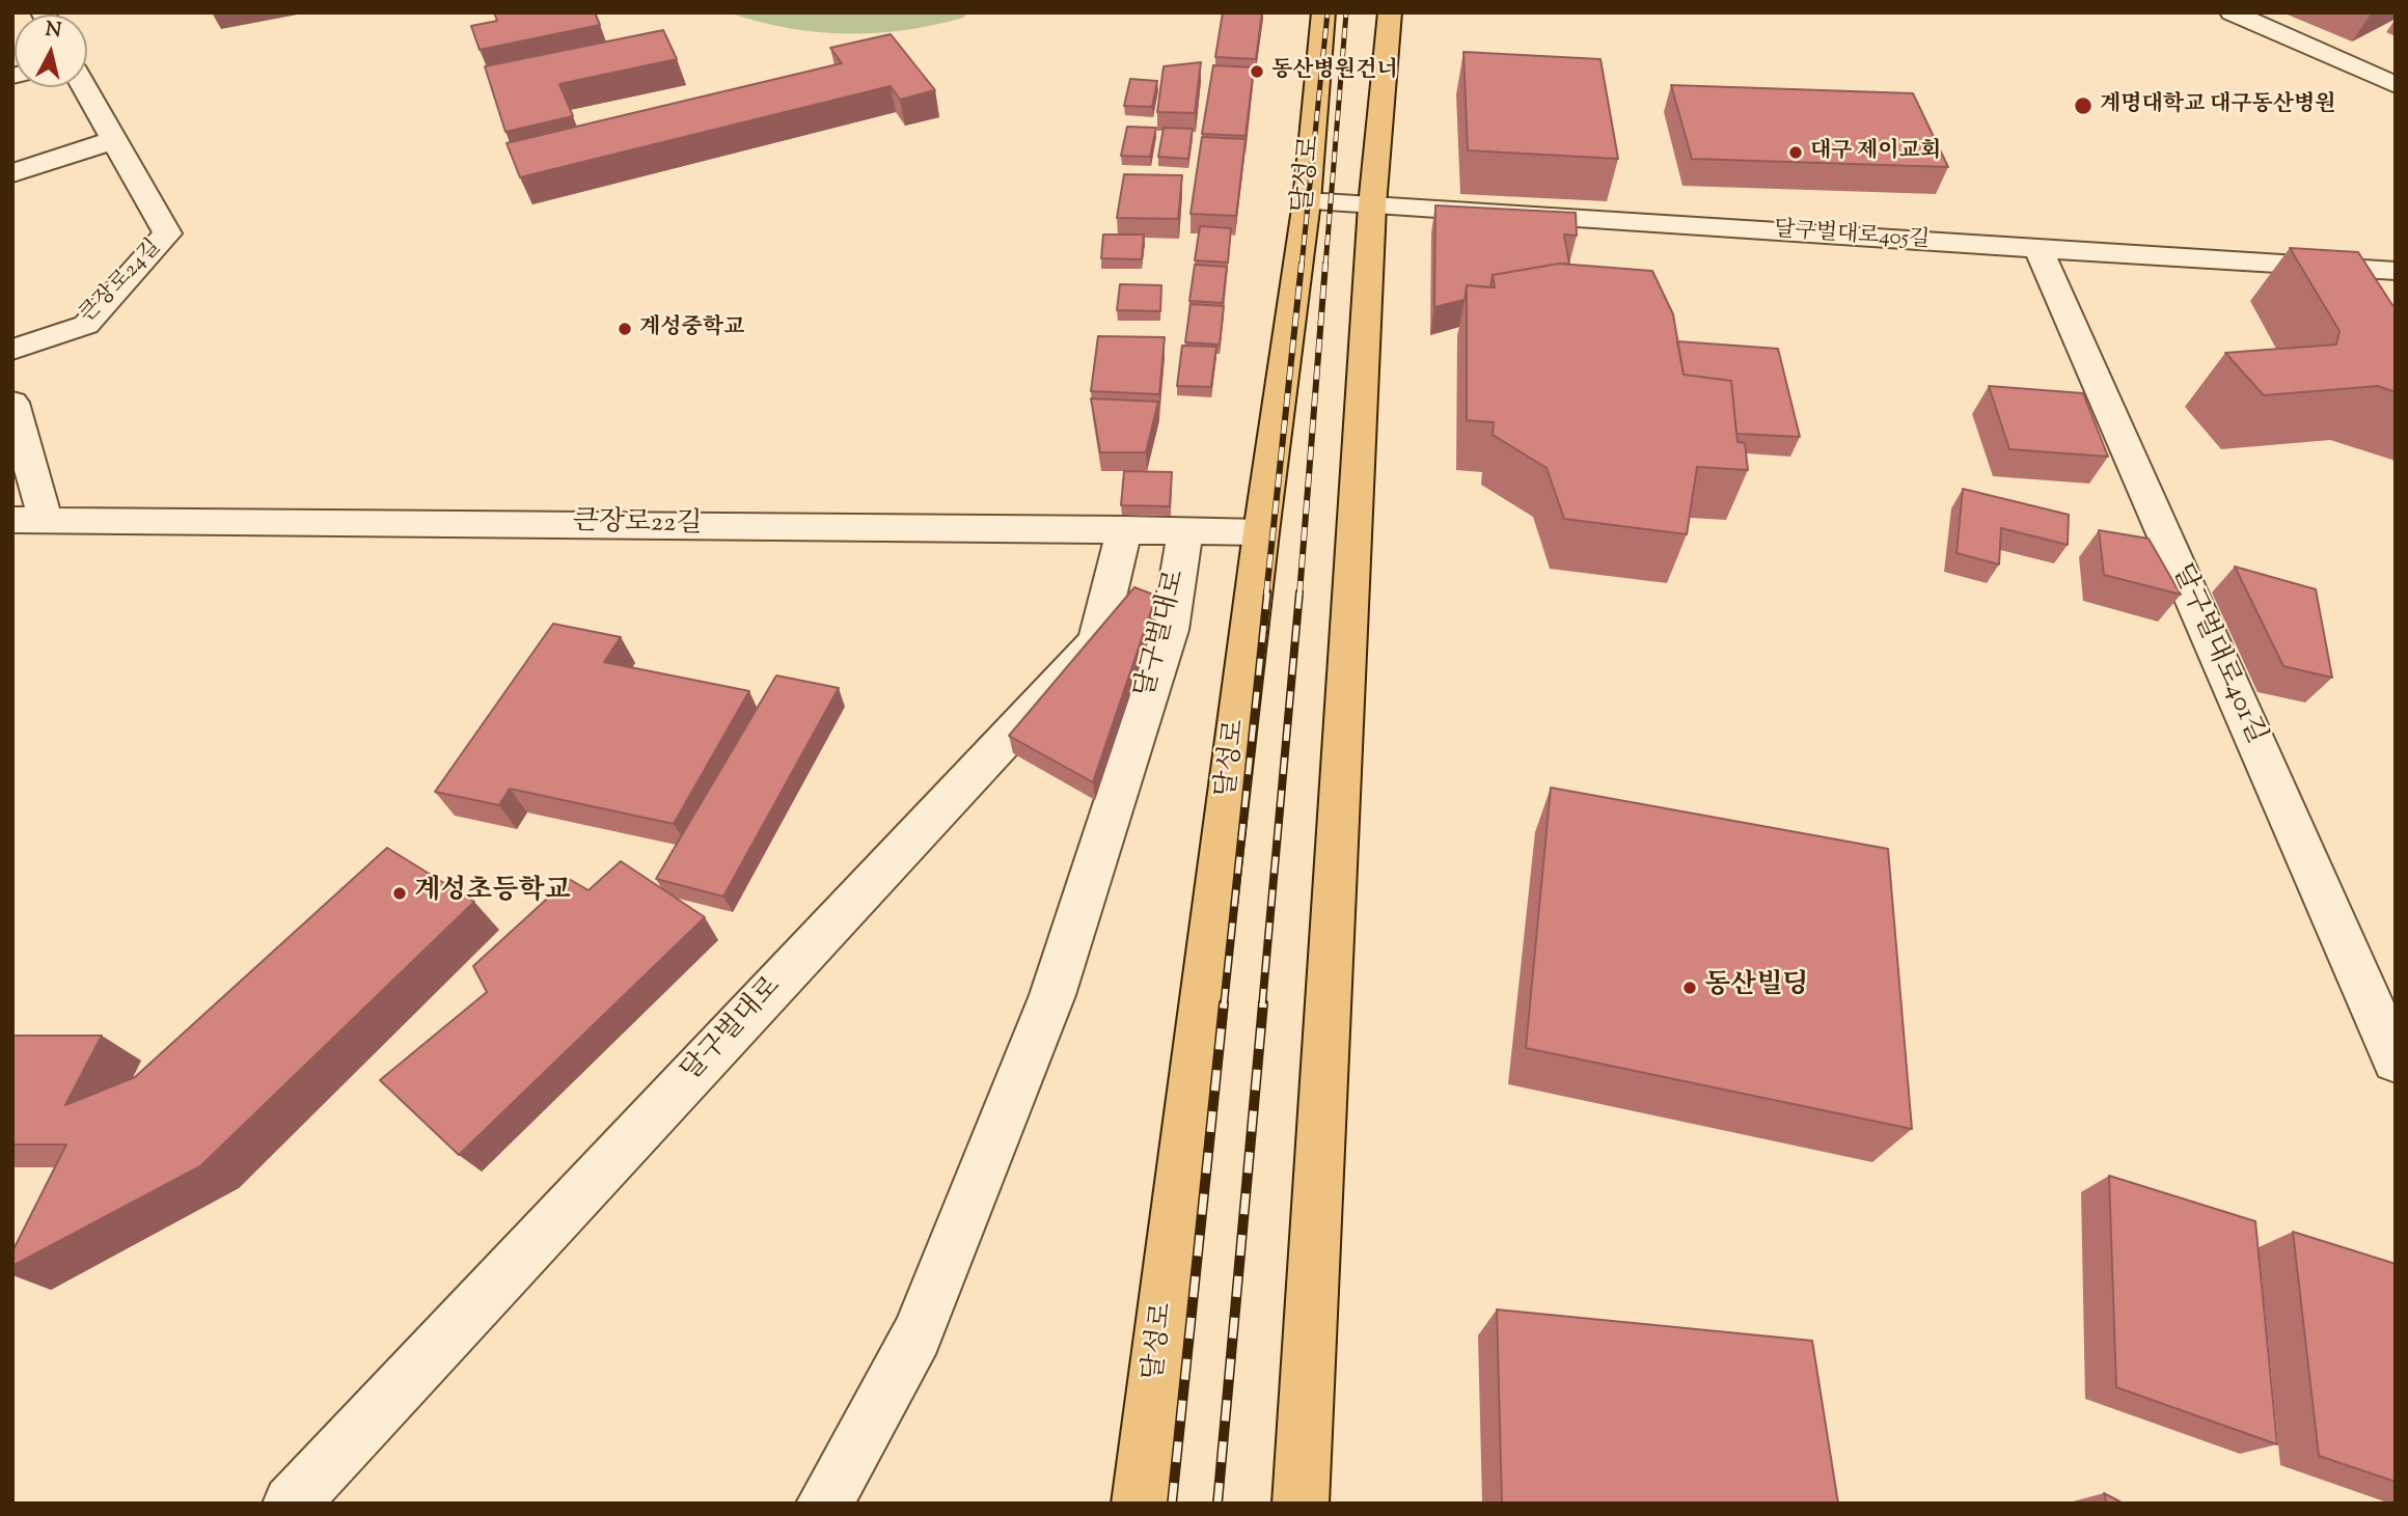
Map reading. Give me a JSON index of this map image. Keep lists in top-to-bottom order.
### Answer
{
  "streets": {
    "main road": ["달성로"],
    "street": [
      "달구벌대로405길",
      "큰장로24길",
      "큰장로22길",
      "달구벌대로",
      "달구벌대로401길"
    ]
  },
  "crossings": [
    ["달성로", "달구벌대로405길"],
    ["달성로", "큰장로22길"],
    ["달구벌대로405길", "달구벌대로401길"],
    ["큰장로22길", "달구벌대로"]
  ],
  "places": [
    "동산병원건너",
    "계명대학교 대구동산병원",
    "대구 제이교회",
    "계성중학교",
    "계성초등학교",
    "동산빌딩"
  ],
  "north": "top"
}
